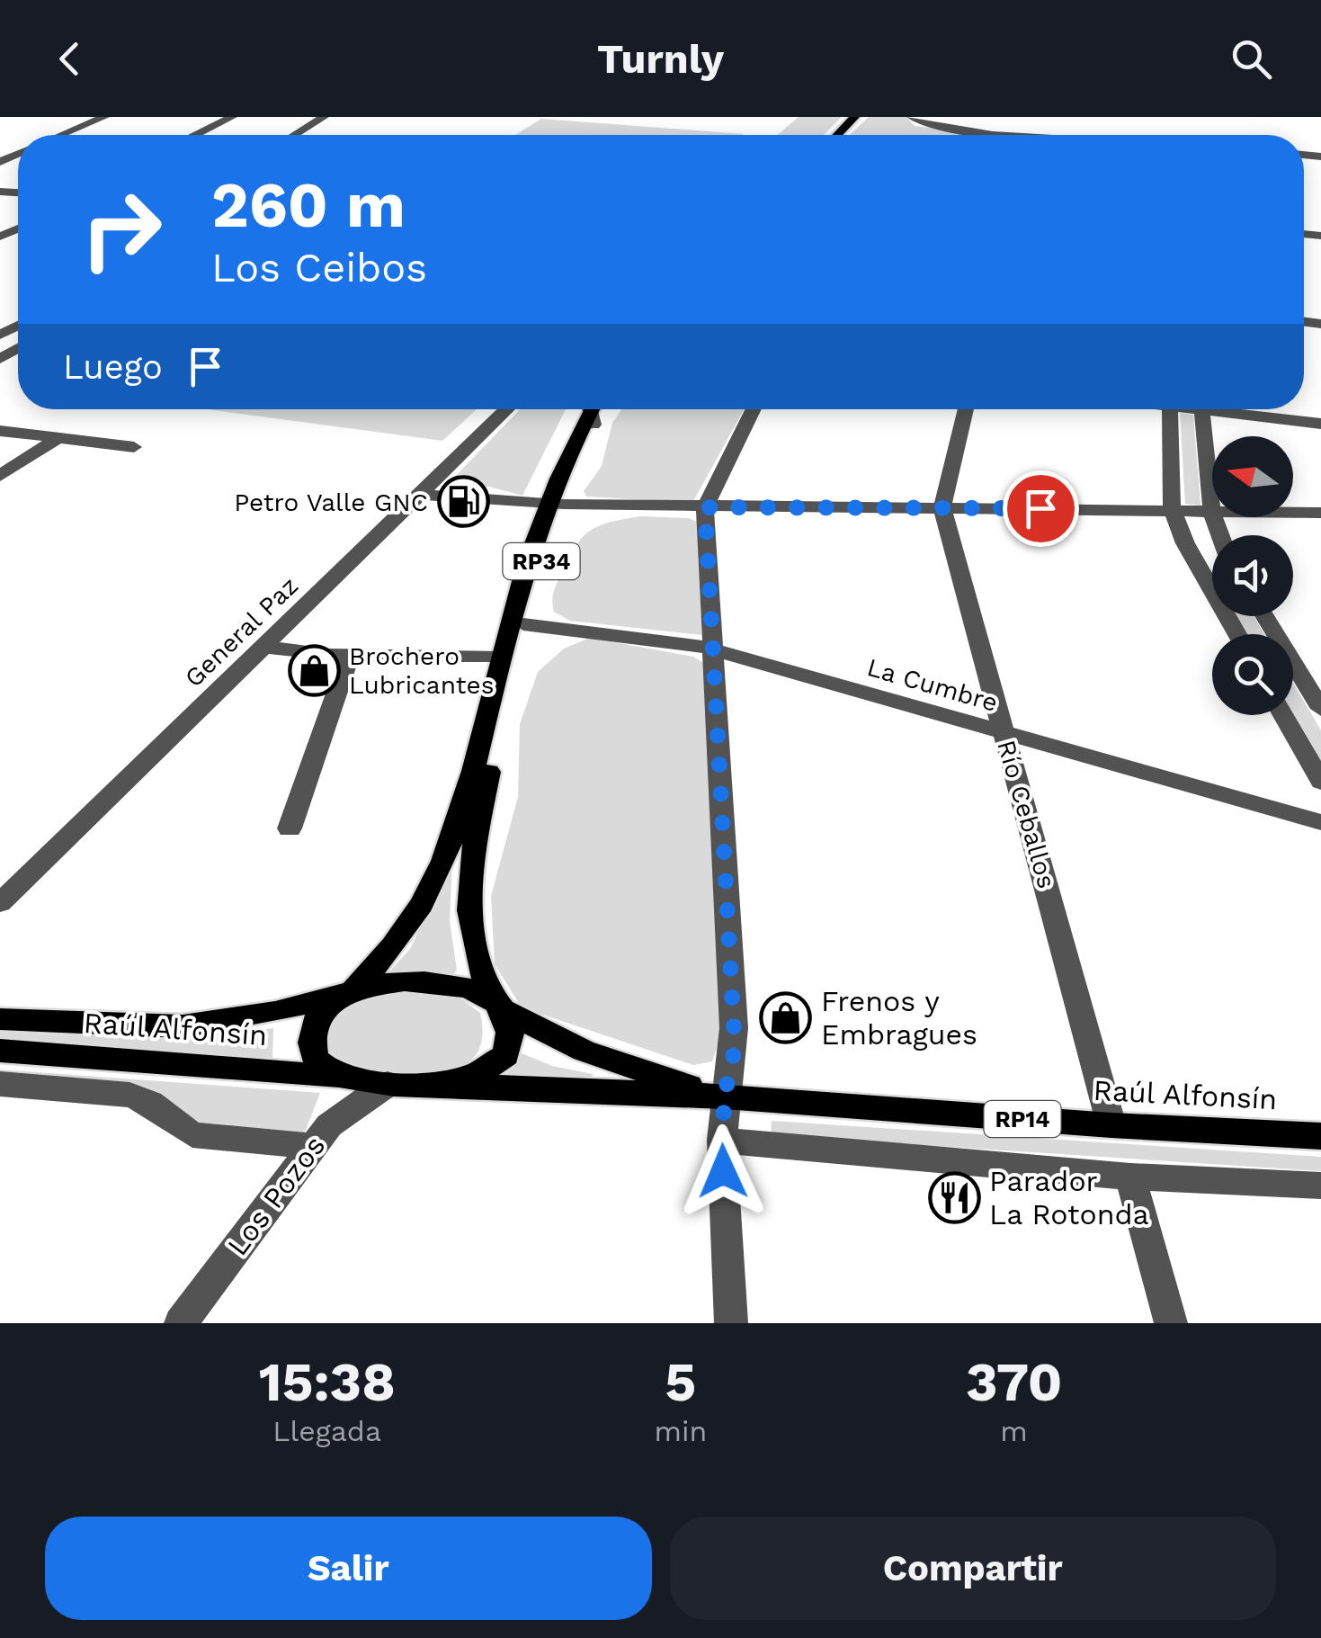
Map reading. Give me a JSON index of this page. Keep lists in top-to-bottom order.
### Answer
{
  "streets": {
    "main road": ["RP34", "Raúl Alfonsín", "RP14"],
    "street": [
      "General Paz",
      "La Cumbre",
      "Río Ceballos",
      "Los Pozos"
    ]
  },
  "crossings": [
    ["RP34", "La Cumbre"],
    ["RP34", "Raúl Alfonsín"],
    ["RP34", "RP14"],
    ["La Cumbre", "Río Ceballos"],
    ["Río Ceballos", "Raúl Alfonsín"],
    ["Raúl Alfonsín", "RP14"],
    ["RP14", "Los Pozos"]
  ],
  "places": {
    "fuel station": ["Petro Valle GNC"],
    "shop": ["Brochero Lubricantes", "Frenos y Embragues"],
    "restaurant": ["Parador La Rotonda"]
  },
  "north": "left",
  "page": {
    "header": "Turnly",
    "turn": ["260 m", "Los Ceibos"],
    "then": "Luego",
    "eta": [
      "15:38",
      "Llegada",
      "5",
      "min",
      "370",
      "m"
    ],
    "buttons": ["Salir", "Compartir"]
  }
}
